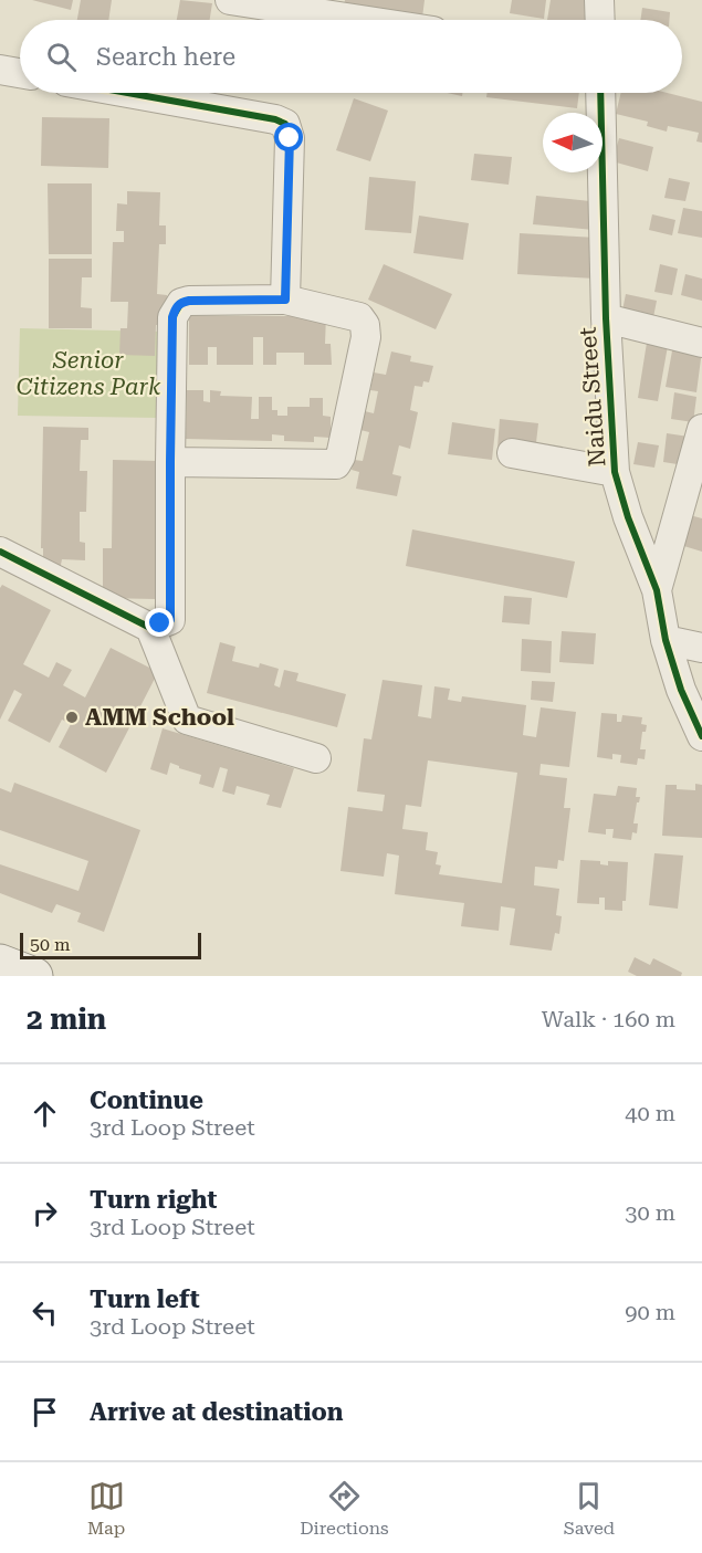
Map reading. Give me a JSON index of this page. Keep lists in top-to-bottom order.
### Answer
{
  "streets": {
    "street": ["Naidu Street"]
  },
  "parks": ["Senior Citizens Park"],
  "places": ["AMM School"],
  "scale_bar": "50 m",
  "north": "left",
  "page": {
    "search": "Search here",
    "scale": "50 m",
    "heading": ["2 min", "Walk · 160 m"],
    "list": [
      ["Continue", "3rd Loop Street", "40 m"],
      ["Turn right", "3rd Loop Street", "30 m"],
      ["Turn left", "3rd Loop Street", "90 m"],
      "Arrive at destination"
    ],
    "nav": ["Map", "Directions", "Saved"]
  }
}
